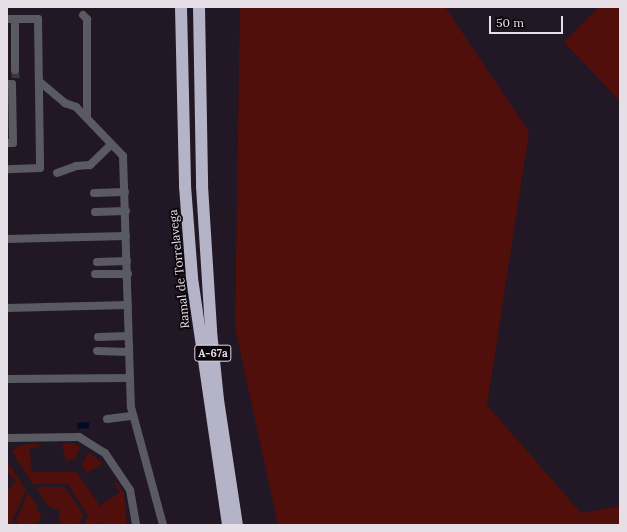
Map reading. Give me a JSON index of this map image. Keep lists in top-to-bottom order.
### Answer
{
  "streets": {
    "highway": ["Ramal de Torrelavega", "A-67a"]
  },
  "scale_bar": "50 m"
}
